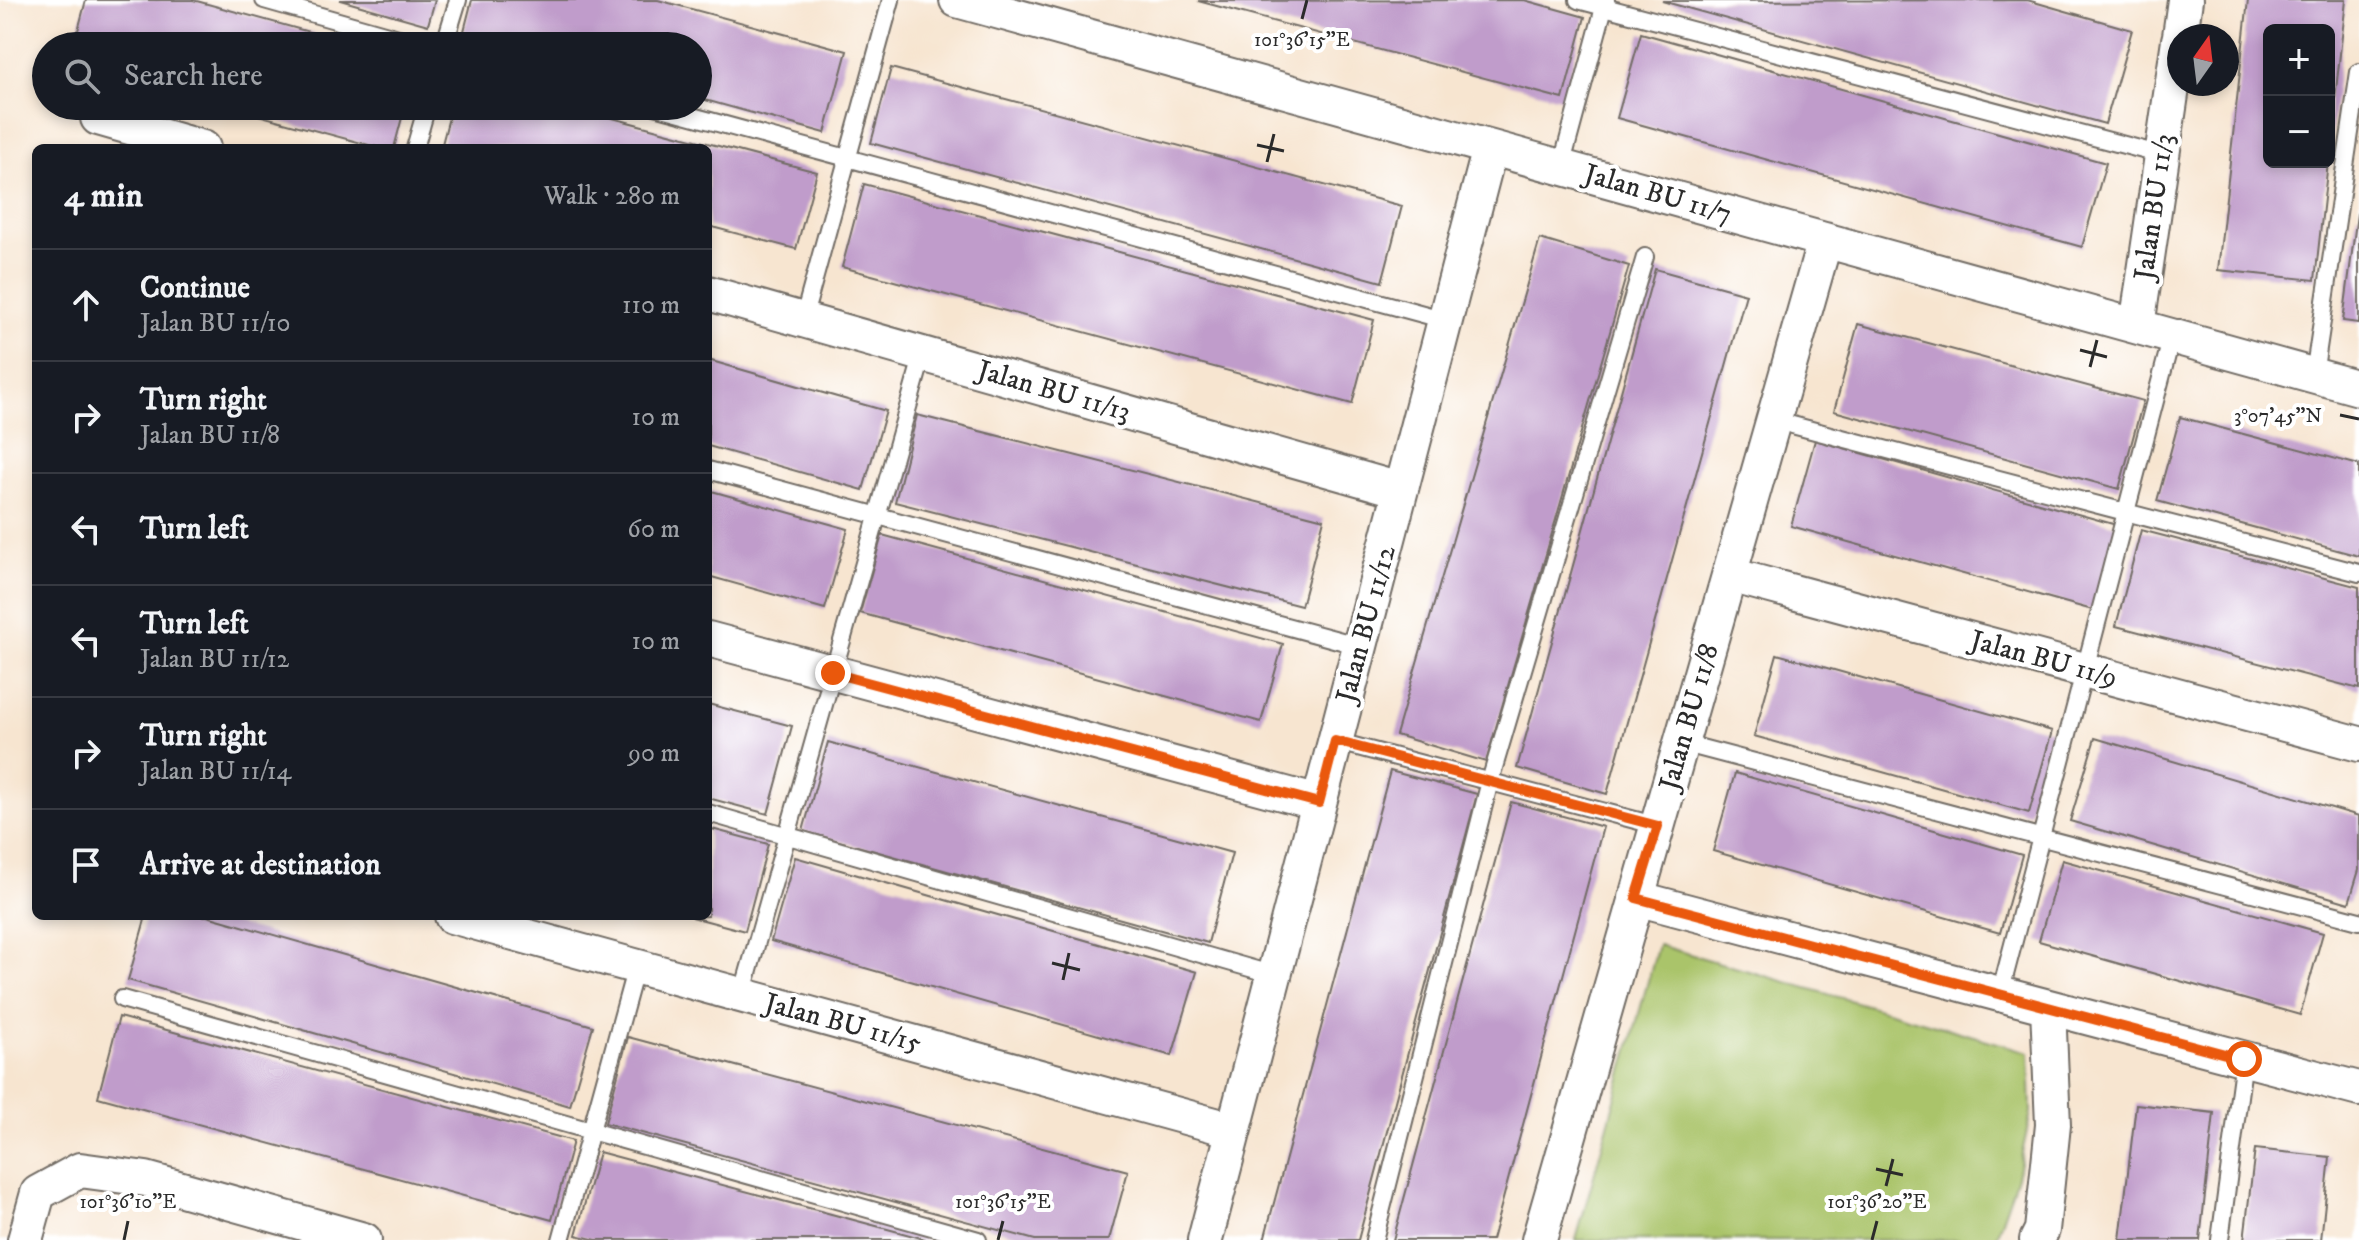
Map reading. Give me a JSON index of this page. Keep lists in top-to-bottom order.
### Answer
{
  "streets": {
    "street": [
      "Jalan BU 11/7",
      "Jalan BU 11/3",
      "Jalan BU 11/13",
      "Jalan BU 11/12",
      "Jalan BU 11/9",
      "Jalan BU 11/8",
      "Jalan BU 11/15"
    ]
  },
  "crossings": [
    ["Jalan BU 11/7", "Jalan BU 11/3"],
    ["Jalan BU 11/7", "Jalan BU 11/12"],
    ["Jalan BU 11/7", "Jalan BU 11/8"],
    ["Jalan BU 11/13", "Jalan BU 11/12"],
    ["Jalan BU 11/12", "Jalan BU 11/15"],
    ["Jalan BU 11/9", "Jalan BU 11/8"]
  ],
  "north": "top",
  "page": {
    "map_buttons": ["+", "−"],
    "search": "Search here",
    "heading": ["4 min", "Walk · 280 m"],
    "list": [
      ["Continue", "Jalan BU 11/10", "110 m"],
      ["Turn right", "Jalan BU 11/8", "10 m"],
      ["Turn left", "60 m"],
      ["Turn left", "Jalan BU 11/12", "10 m"],
      ["Turn right", "Jalan BU 11/14", "90 m"],
      "Arrive at destination"
    ]
  },
  "coordinates": [
    "101°36'15\"E",
    "3°07'45\"N",
    "101°36'10\"E",
    "101°36'20\"E"
  ]
}
